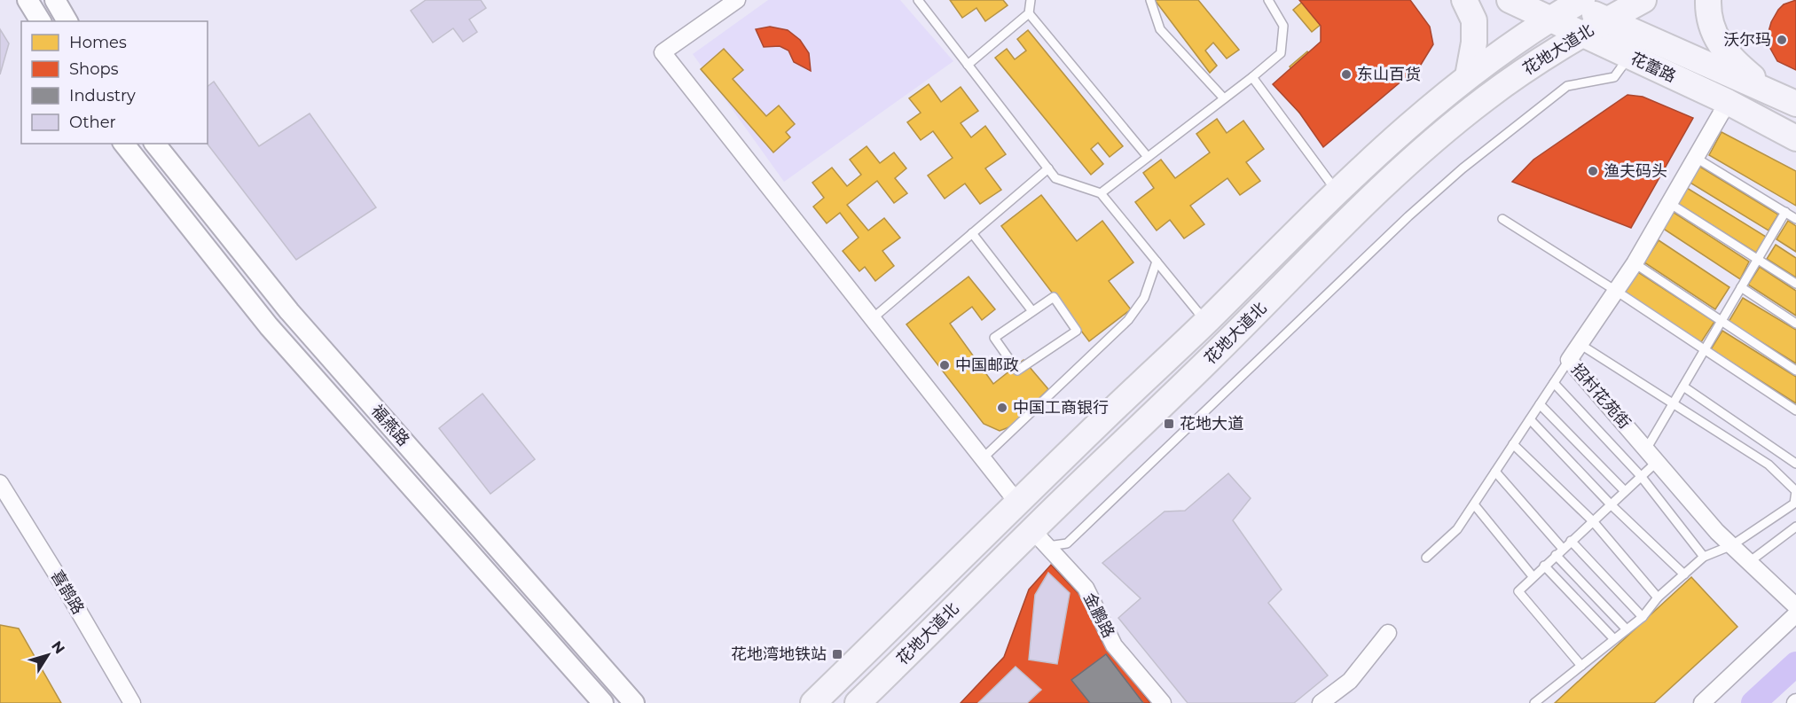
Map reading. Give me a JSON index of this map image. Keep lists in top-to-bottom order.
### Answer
{
  "streets": {
    "main road": ["花地大道北", "花蕾路"],
    "street": [
      "招村花苑街",
      "福燕路",
      "喜鹊路",
      "金鹏路"
    ]
  },
  "crossings": [
    ["花地大道北", "花蕾路"],
    ["花地大道北", "金鹏路"],
    ["花蕾路", "招村花苑街"]
  ],
  "places": {
    "other": [
      "沃尔玛",
      "东山百货",
      "渔夫码头",
      "中国邮政",
      "中国工商银行"
    ],
    "transit": ["花地大道", "花地湾地铁站"]
  },
  "legend": [
    "Homes",
    "Shops",
    "Industry",
    "Other"
  ],
  "north": "top right"
}
